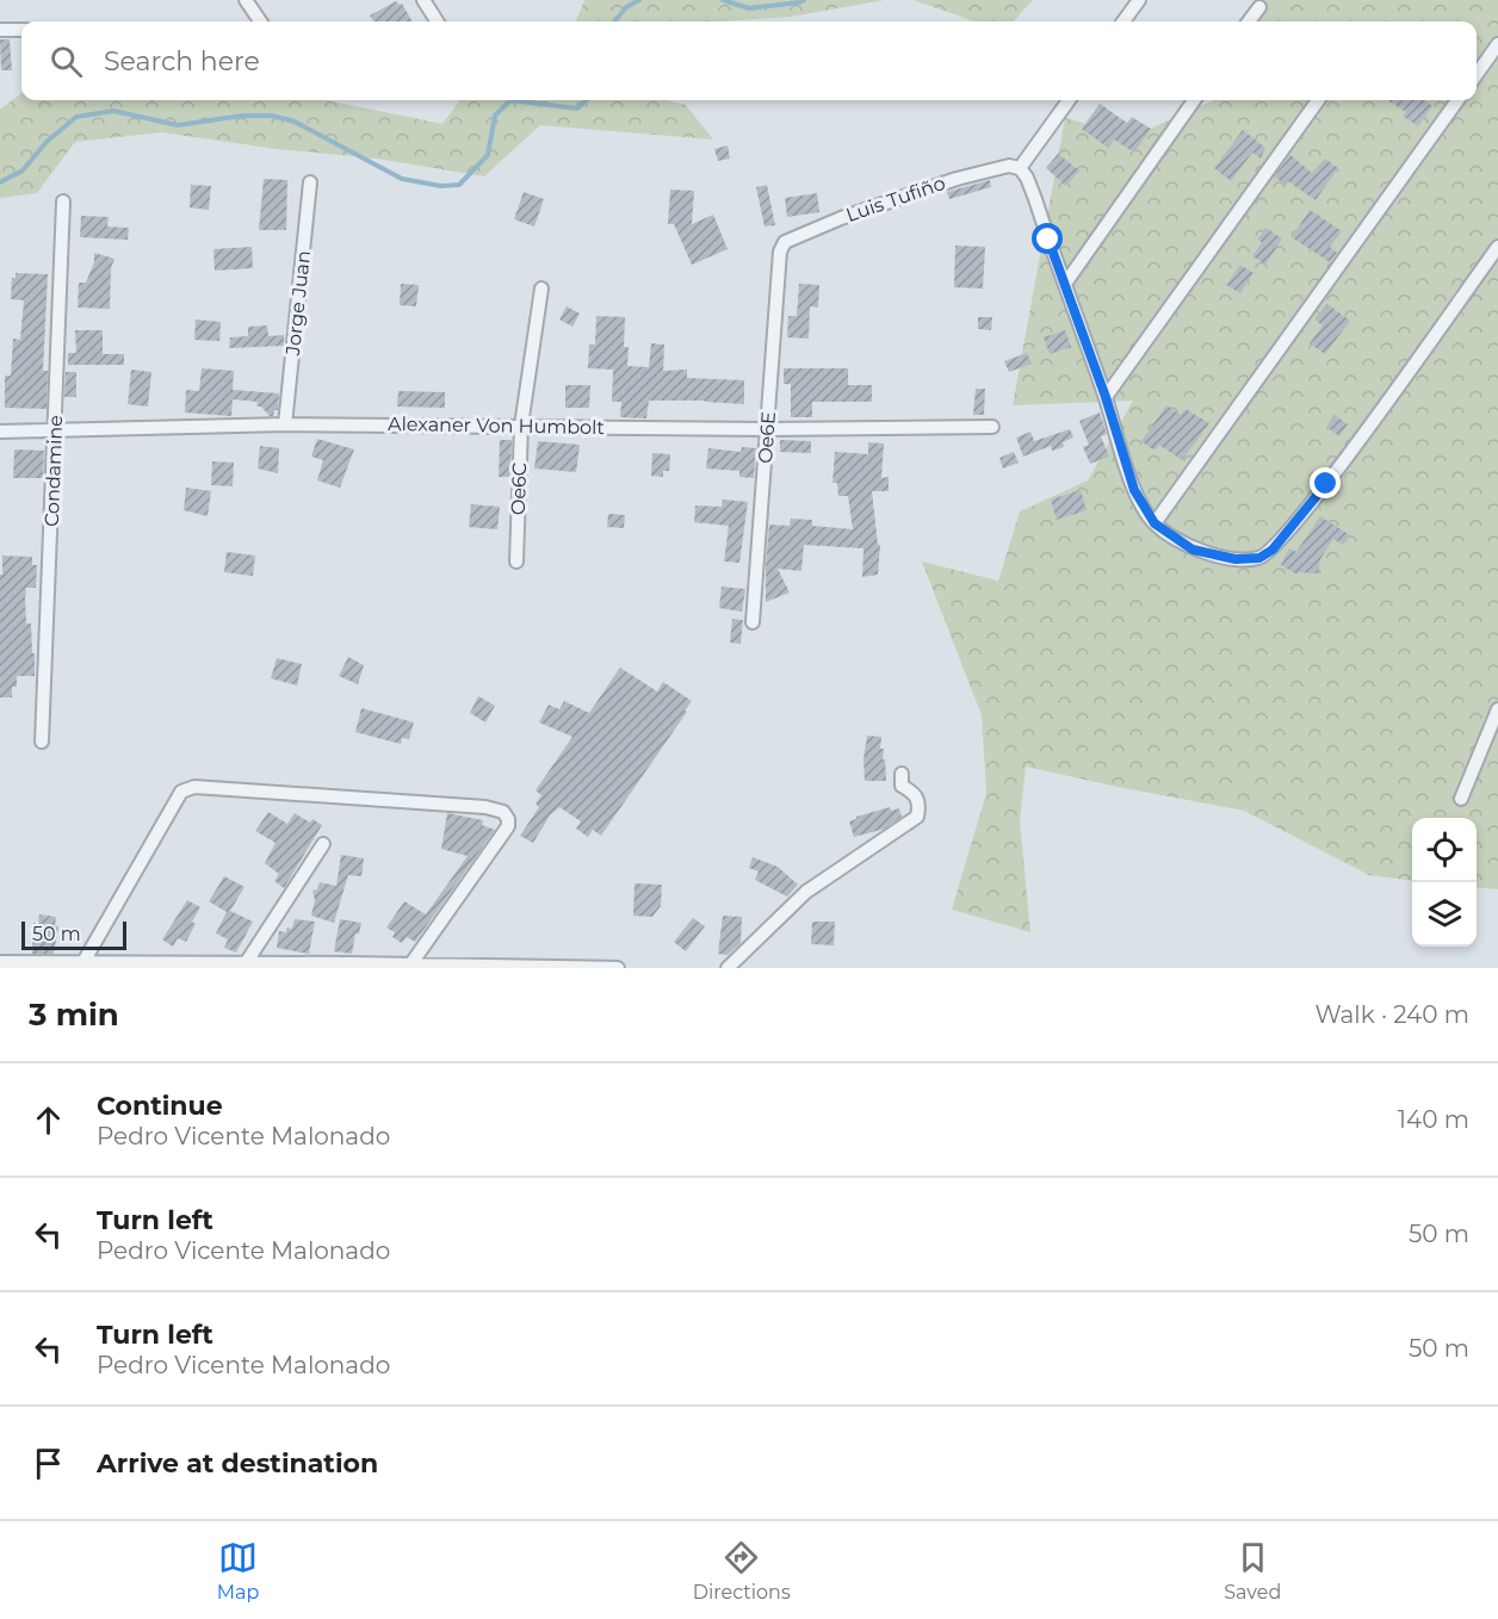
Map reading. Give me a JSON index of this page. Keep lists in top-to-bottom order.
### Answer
{
  "streets": {
    "street": [
      "Luis Tufiño",
      "Jorge Juan",
      "Alexaner Von Humbolt",
      "Oe6E",
      "Condamine",
      "Oe6C"
    ]
  },
  "crossings": [
    ["Luis Tufiño", "Oe6E"],
    ["Jorge Juan", "Alexaner Von Humbolt"],
    ["Alexaner Von Humbolt", "Oe6E"],
    ["Alexaner Von Humbolt", "Condamine"],
    ["Alexaner Von Humbolt", "Oe6C"]
  ],
  "scale_bar": "50 m",
  "page": {
    "search": "Search here",
    "scale": "50 m",
    "heading": ["3 min", "Walk · 240 m"],
    "list": [
      ["Continue", "Pedro Vicente Malonado", "140 m"],
      ["Turn left", "Pedro Vicente Malonado", "50 m"],
      ["Turn left", "Pedro Vicente Malonado", "50 m"],
      "Arrive at destination"
    ],
    "nav": ["Map", "Directions", "Saved"]
  }
}
